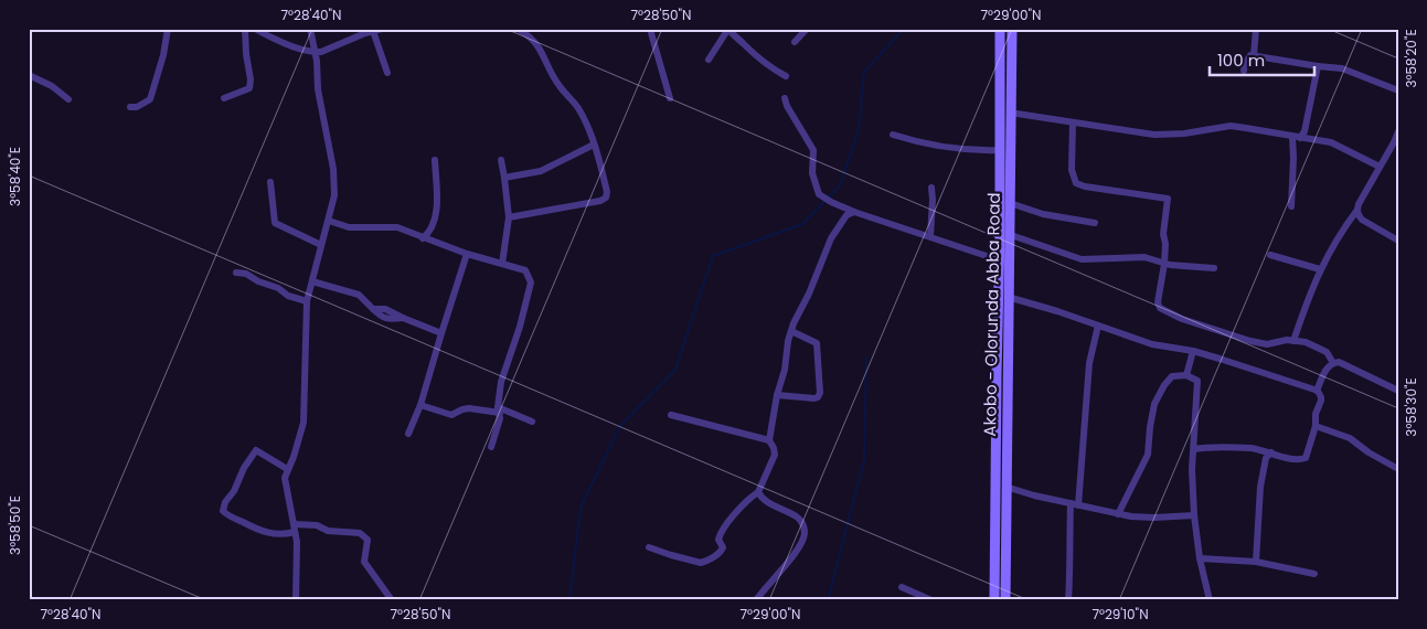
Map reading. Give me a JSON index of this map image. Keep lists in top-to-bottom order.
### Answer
{
  "streets": {
    "main road": ["Akobo - Olorunda Abba Road"]
  },
  "scale_bar": "100 m",
  "coordinates": [
    "7°28'40\"N",
    "7°28'50\"N",
    "7°29'00\"N",
    "3°58'20\"E",
    "3°58'40\"E",
    "3°58'30\"E",
    "3°58'50\"E",
    "7°29'10\"N"
  ]
}
